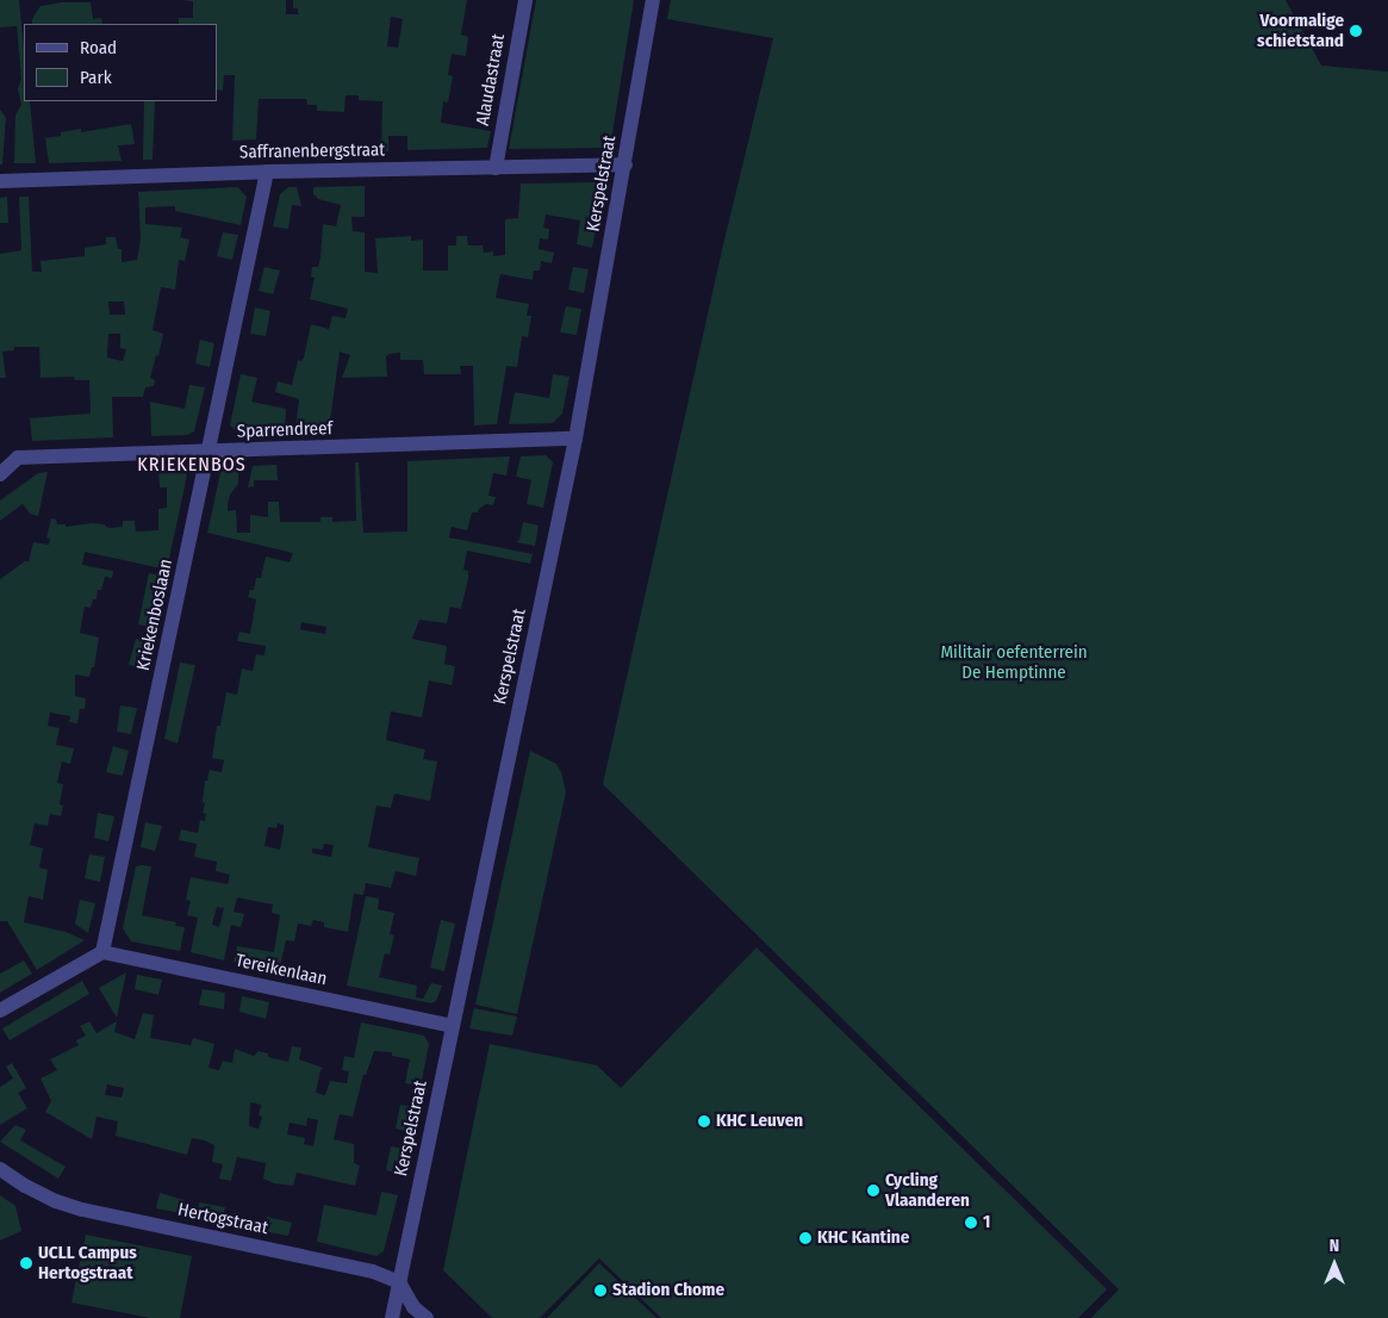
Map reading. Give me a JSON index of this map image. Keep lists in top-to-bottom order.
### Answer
{
  "streets": {
    "street": [
      "Alaudastraat",
      "Saffranenbergstraat",
      "Kerspelstraat",
      "Sparrendreef",
      "Kriekenboslaan",
      "Tereikenlaan",
      "Hertogstraat"
    ]
  },
  "crossings": [
    ["Alaudastraat", "Saffranenbergstraat"],
    ["Saffranenbergstraat", "Kerspelstraat"],
    ["Saffranenbergstraat", "Kriekenboslaan"],
    ["Kerspelstraat", "Sparrendreef"],
    ["Kerspelstraat", "Tereikenlaan"],
    ["Kerspelstraat", "Hertogstraat"],
    ["Sparrendreef", "Kriekenboslaan"],
    ["Kriekenboslaan", "Tereikenlaan"]
  ],
  "districts": ["KRIEKENBOS"],
  "parks": ["Militair oefenterrein De Hemptinne"],
  "places": [
    "Voormalige schietstand",
    "KHC Leuven",
    "Cycling Vlaanderen",
    "1",
    "KHC Kantine",
    "UCLL Campus Hertogstraat",
    "Stadion Chome"
  ],
  "legend": ["Road", "Park"],
  "north": "top"
}
